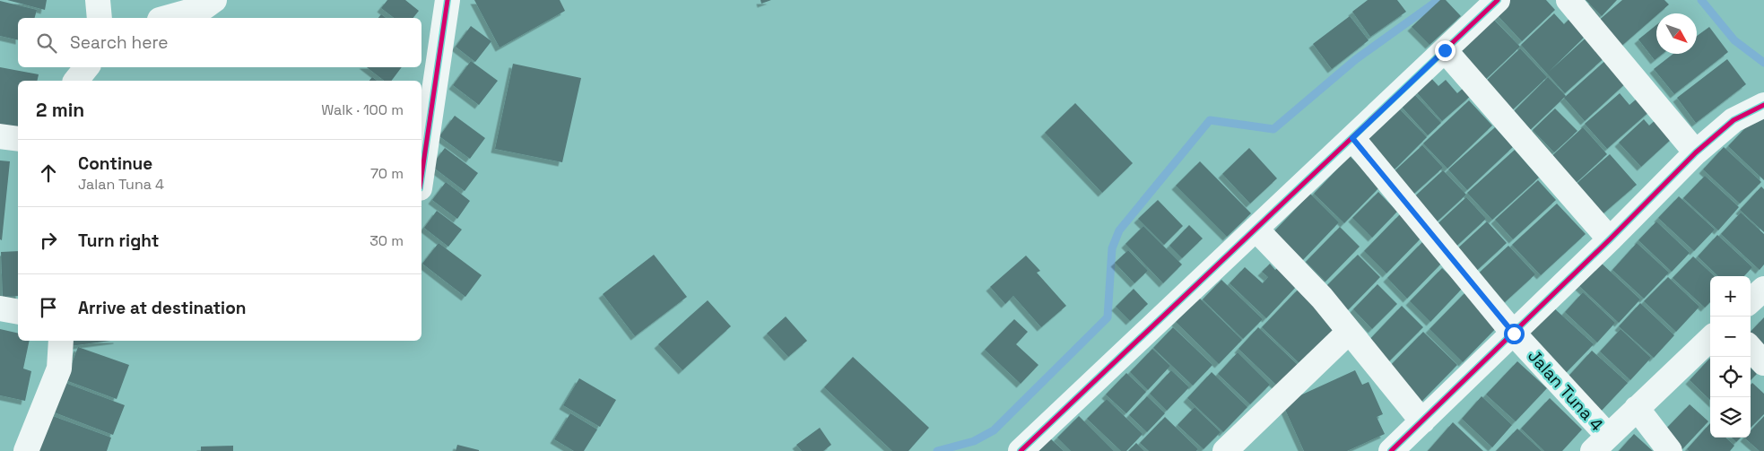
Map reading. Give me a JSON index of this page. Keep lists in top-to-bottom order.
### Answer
{
  "streets": {
    "street": ["Jalan Tuna 4"]
  },
  "north": "bottom right",
  "page": {
    "search": "Search here",
    "heading": ["2 min", "Walk · 100 m"],
    "list": [
      ["Continue", "Jalan Tuna 4", "70 m"],
      ["Turn right", "30 m"],
      "Arrive at destination"
    ],
    "map_buttons": ["+", "−"]
  }
}
